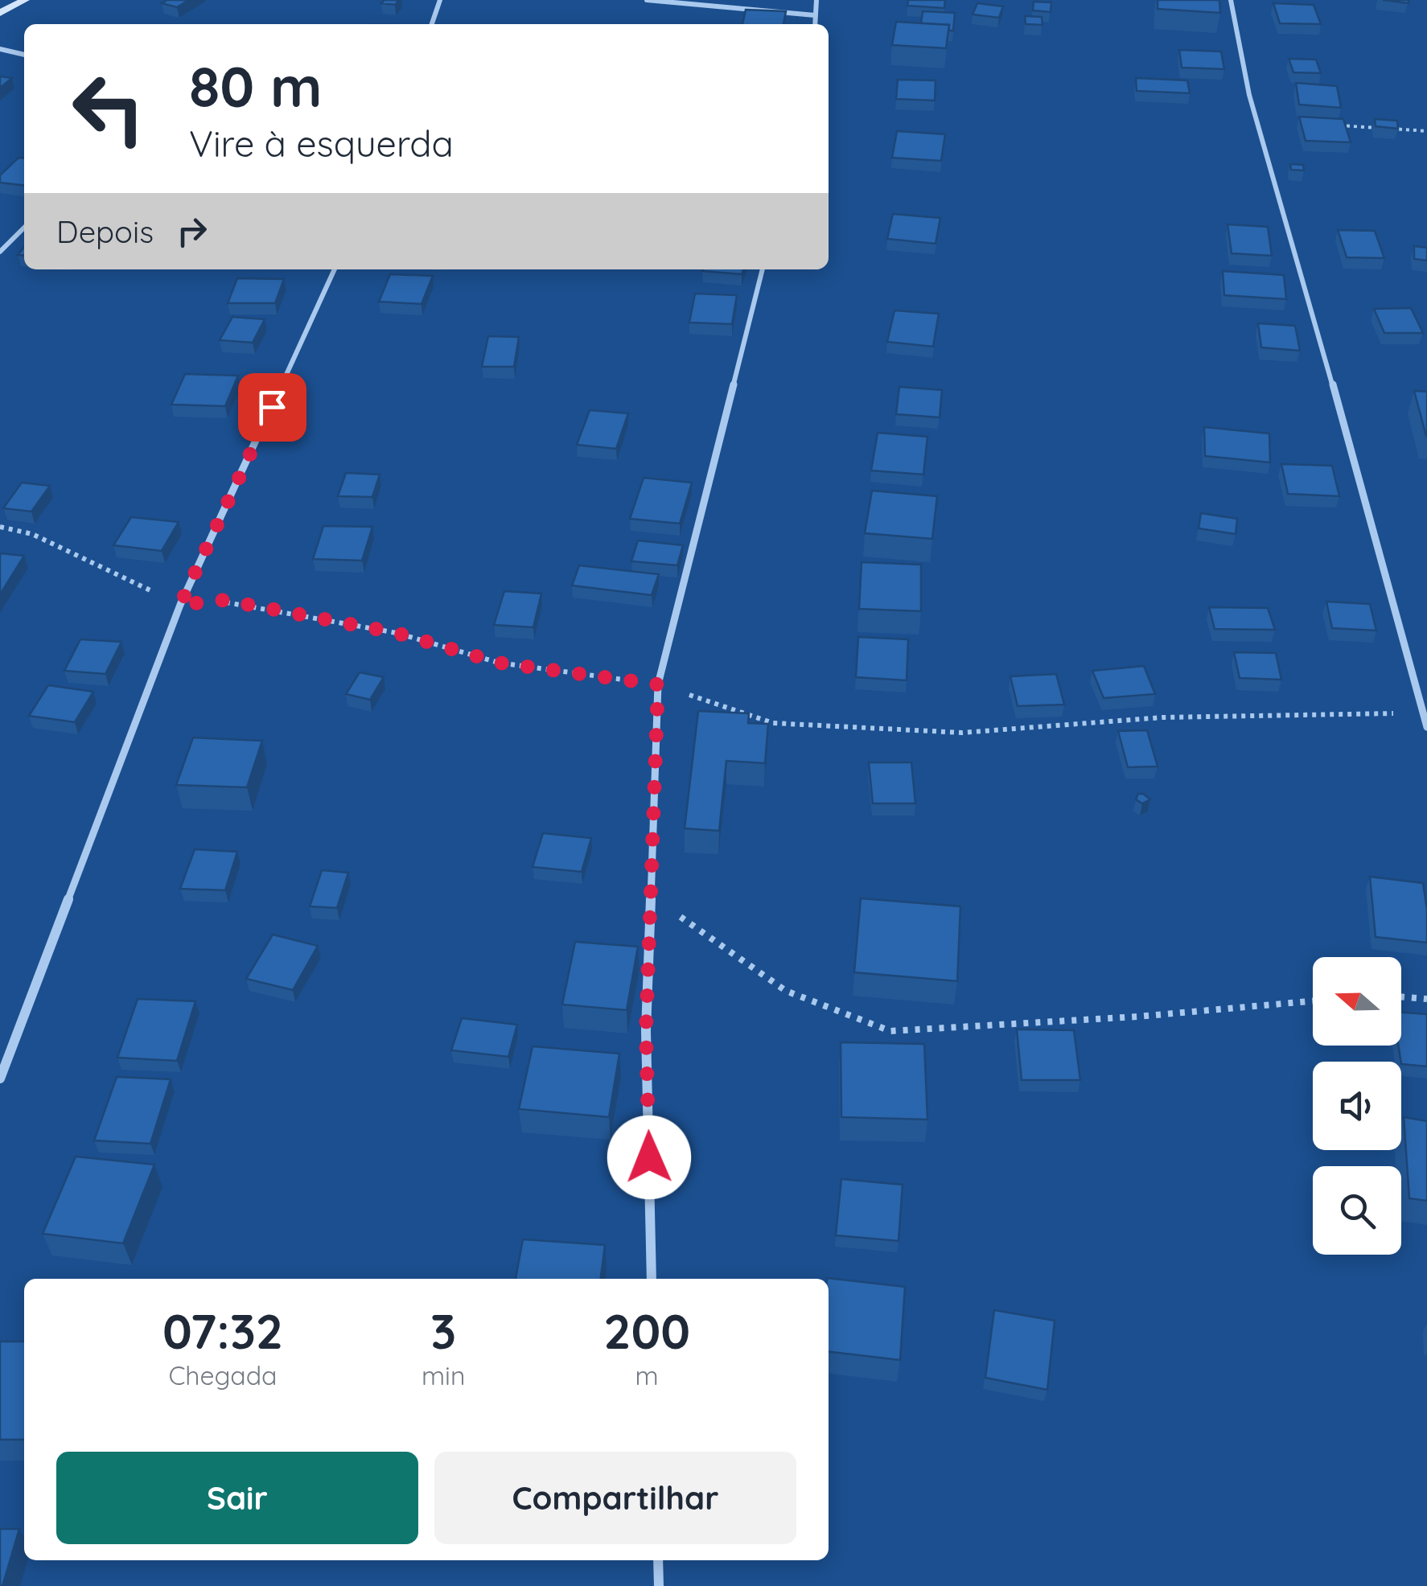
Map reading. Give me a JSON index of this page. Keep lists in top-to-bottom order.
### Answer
{
  "north": "left",
  "page": {
    "turn": ["80 m", "Vire à esquerda"],
    "then": "Depois",
    "eta": [
      "07:32",
      "Chegada",
      "3",
      "min",
      "200",
      "m"
    ],
    "buttons": ["Sair", "Compartilhar"]
  }
}
